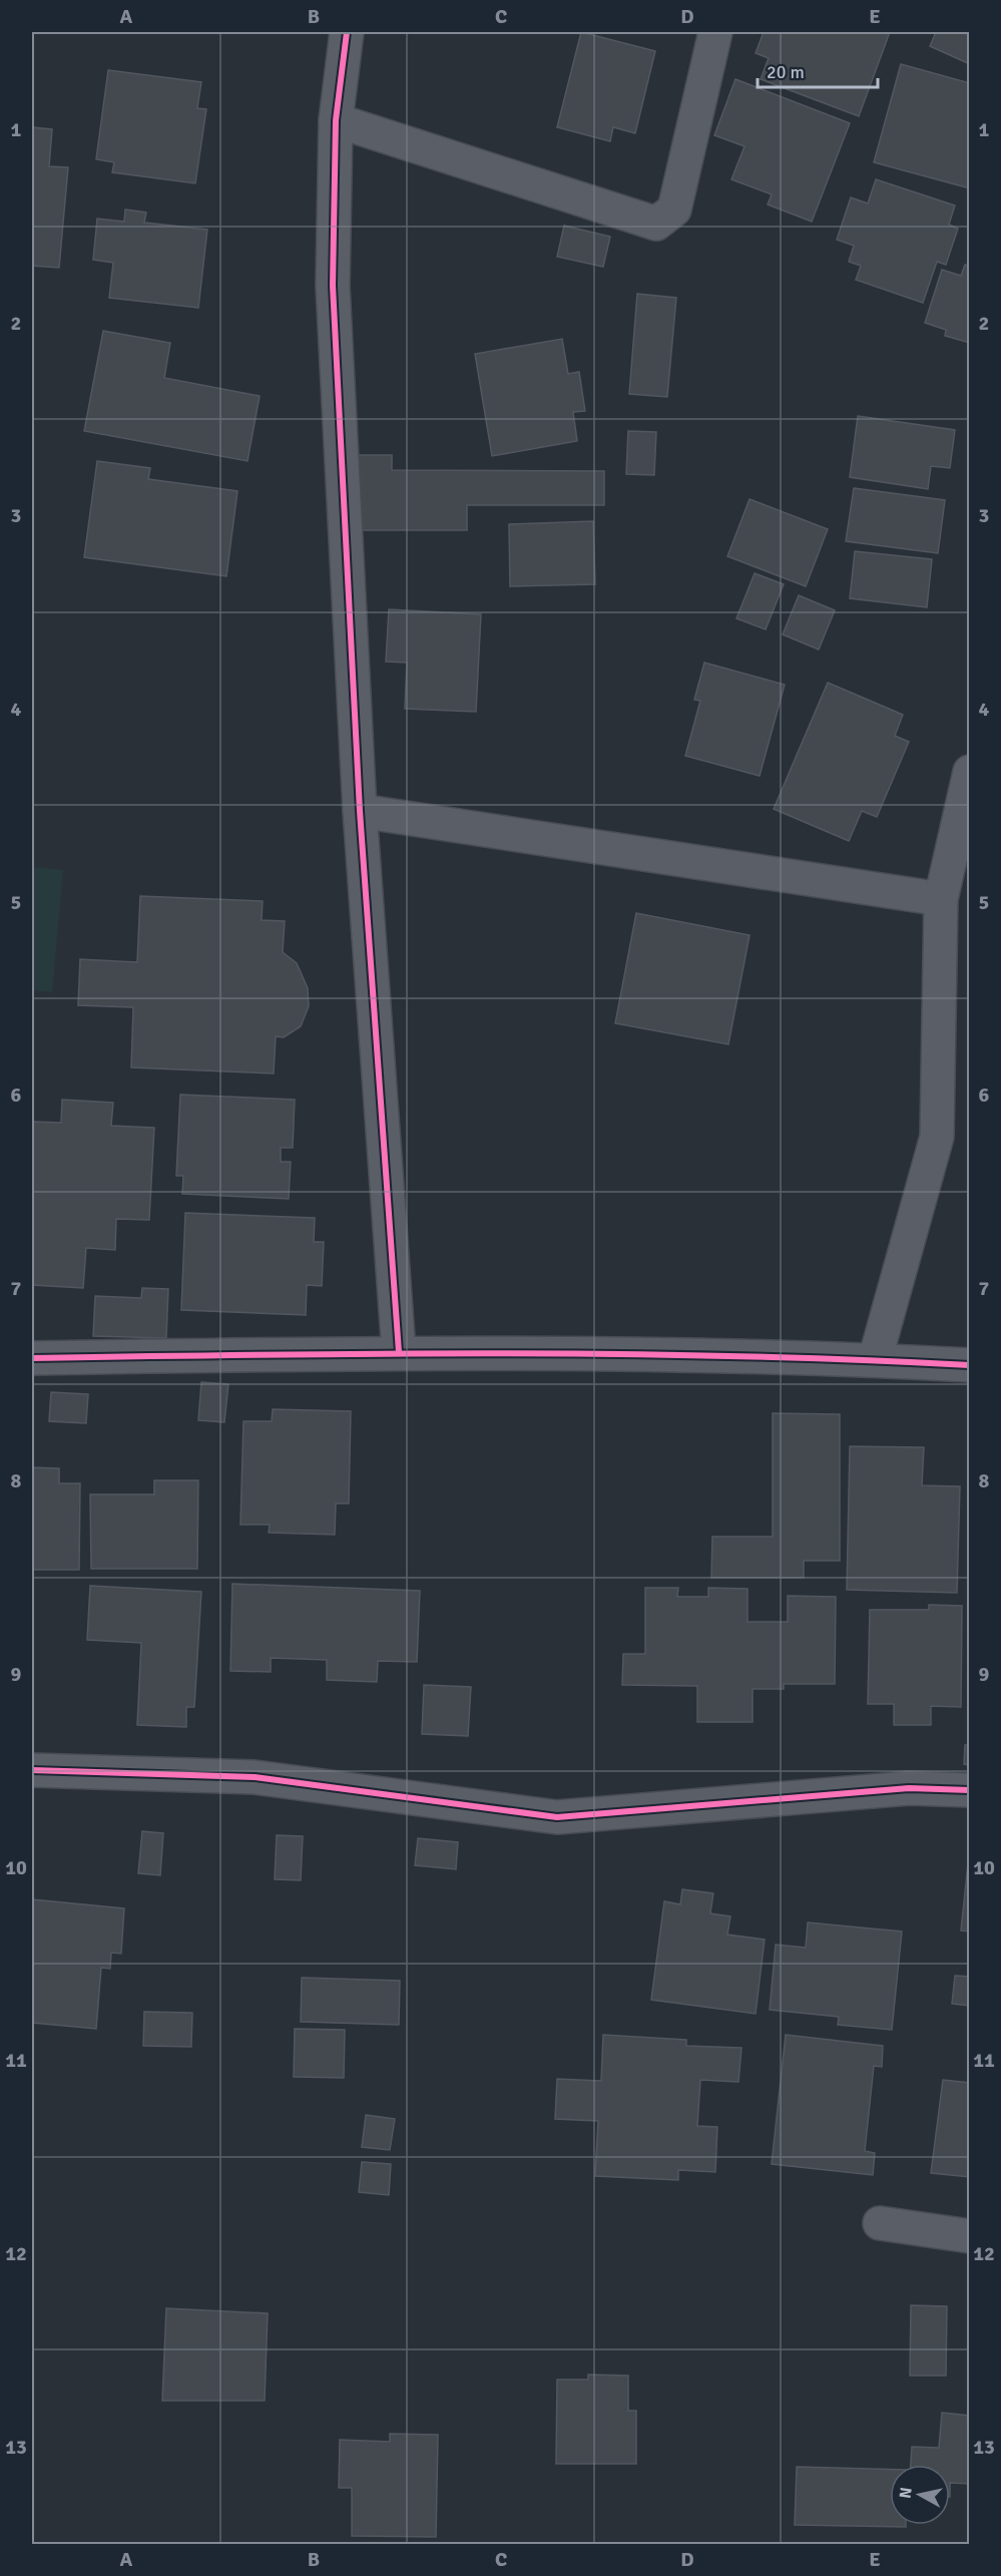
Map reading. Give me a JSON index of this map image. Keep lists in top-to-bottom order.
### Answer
{
  "scale_bar": "20 m",
  "north": "left",
  "grid": {
    "columns": [
      "A",
      "B",
      "C",
      "D",
      "E"
    ],
    "rows": [
      "1",
      "2",
      "3",
      "4",
      "5",
      "6",
      "7",
      "8",
      "9",
      "10",
      "11",
      "12",
      "13"
    ]
  }
}
